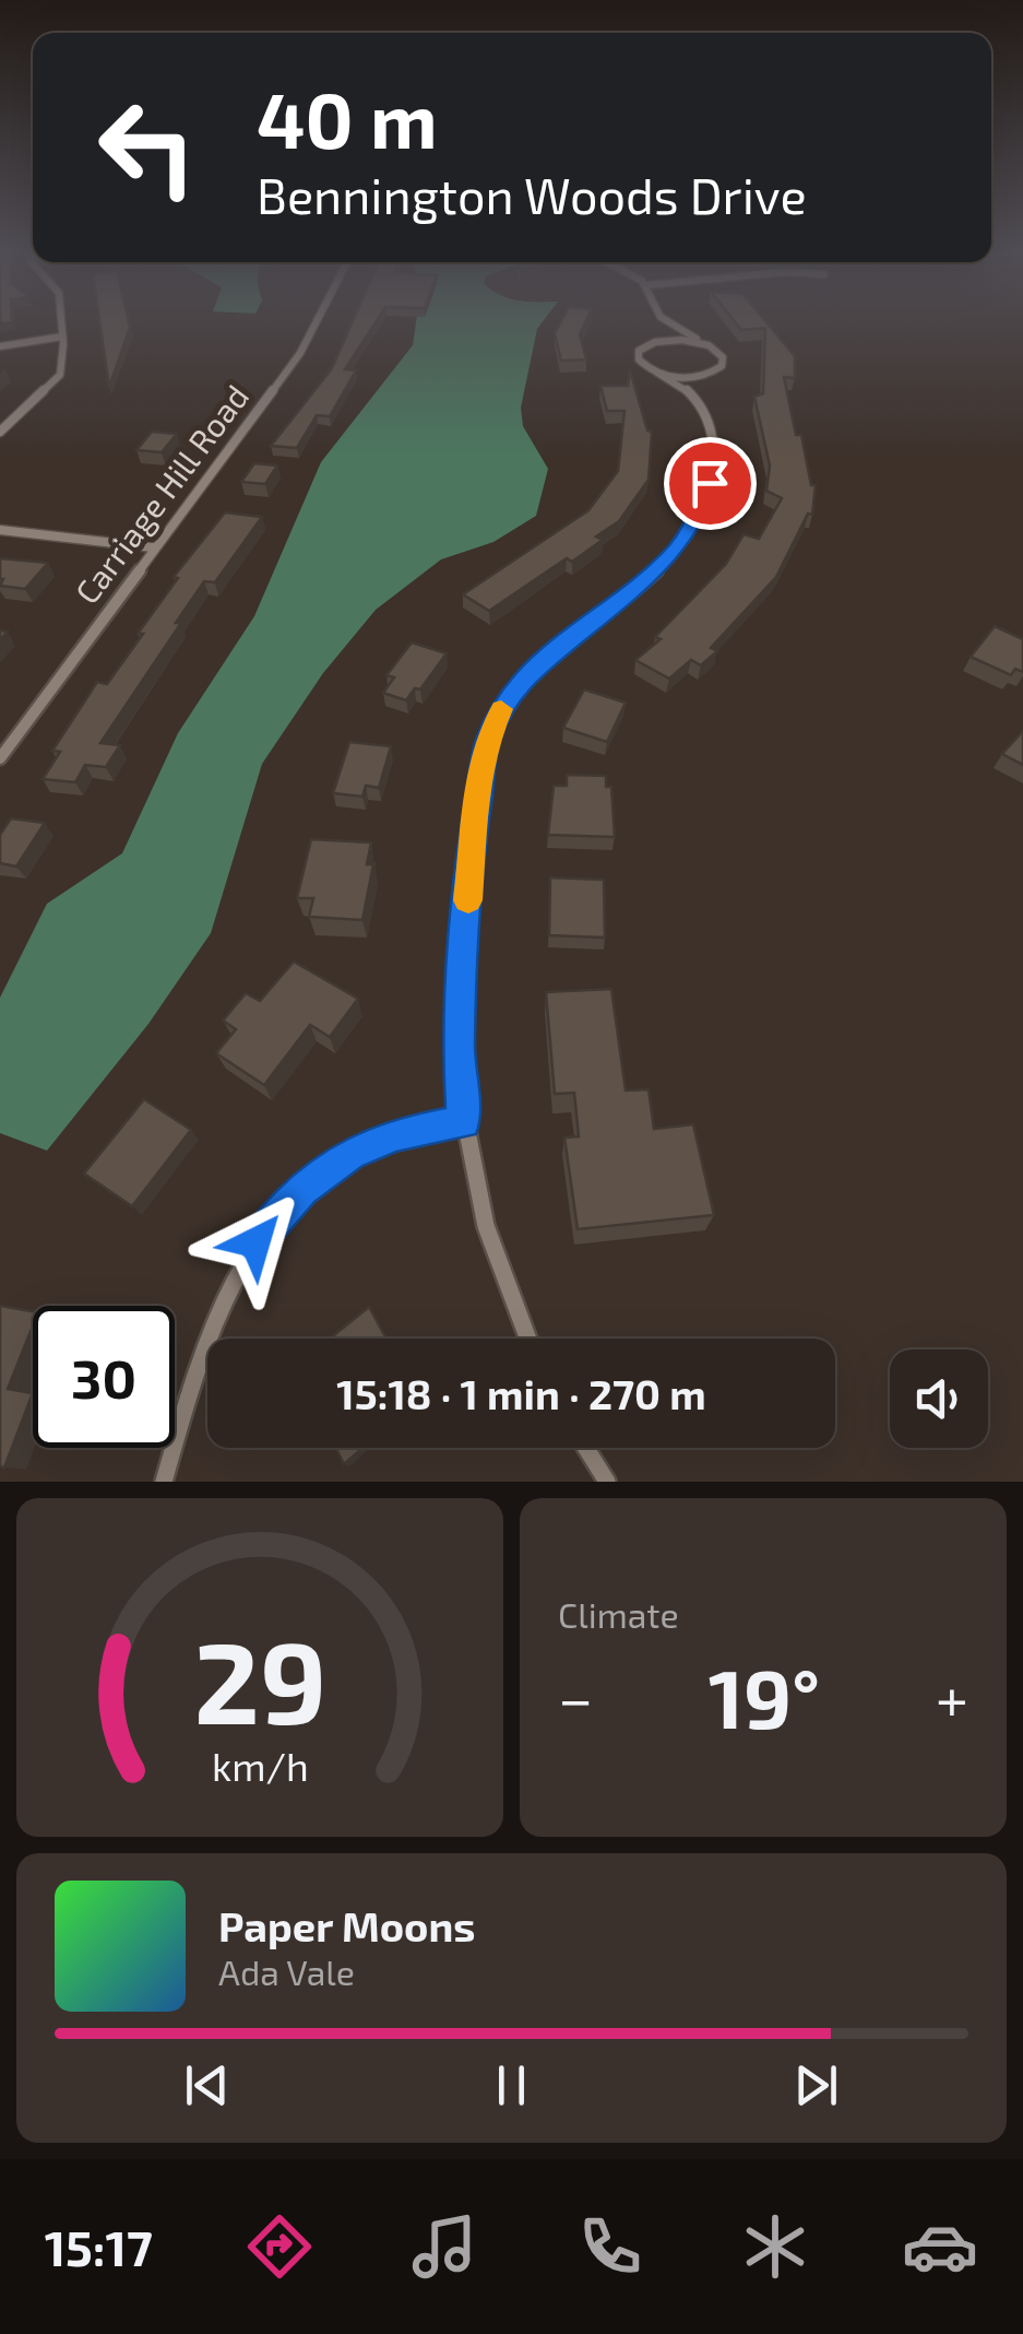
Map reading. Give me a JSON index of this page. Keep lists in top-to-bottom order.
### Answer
{
  "streets": {
    "street": ["Carriage Hill Road"]
  },
  "page": {
    "turn": ["40 m", "Bennington Woods Drive"],
    "limit": "30",
    "trip": "15:18 · 1 min · 270 m",
    "tile": "Climate",
    "heat": ["−", "19°", "+"],
    "song": ["Paper Moons", "Ada Vale"],
    "tabs": "15:17",
    "gauge": ["29", "km/h"]
  }
}
